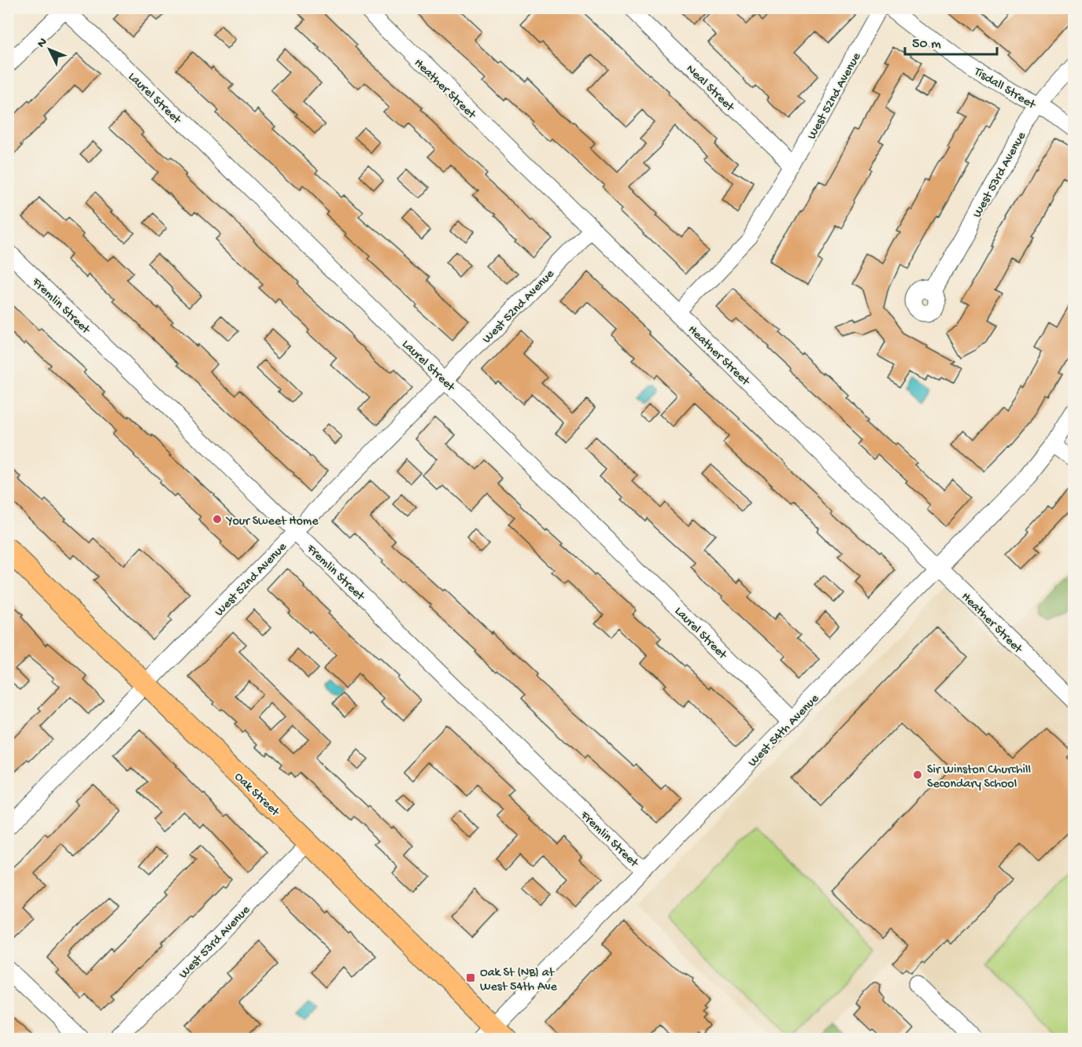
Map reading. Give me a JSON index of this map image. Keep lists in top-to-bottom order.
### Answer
{
  "streets": {
    "main road": ["Oak Street"],
    "street": [
      "Neal Street",
      "Tisdall Street",
      "Heather Street",
      "West 52nd Avenue",
      "Laurel Street",
      "West 53rd Avenue",
      "Fremlin Street",
      "West 54th Avenue"
    ]
  },
  "crossings": [
    ["Neal Street", "West 52nd Avenue"],
    ["Tisdall Street", "West 53rd Avenue"],
    ["Heather Street", "West 52nd Avenue"],
    ["Heather Street", "West 54th Avenue"],
    ["West 52nd Avenue", "Laurel Street"],
    ["West 52nd Avenue", "Fremlin Street"],
    ["West 52nd Avenue", "Oak Street"],
    ["Laurel Street", "West 54th Avenue"],
    ["West 53rd Avenue", "Oak Street"],
    ["Fremlin Street", "West 54th Avenue"],
    ["West 54th Avenue", "Oak Street"]
  ],
  "places": {
    "other": ["Your Sweet Home", "Sir Winston Churchill Secondary School"],
    "transit": ["Oak St (NB) at West 54th Ave"]
  },
  "scale_bar": "50 m",
  "north": "top left"
}
